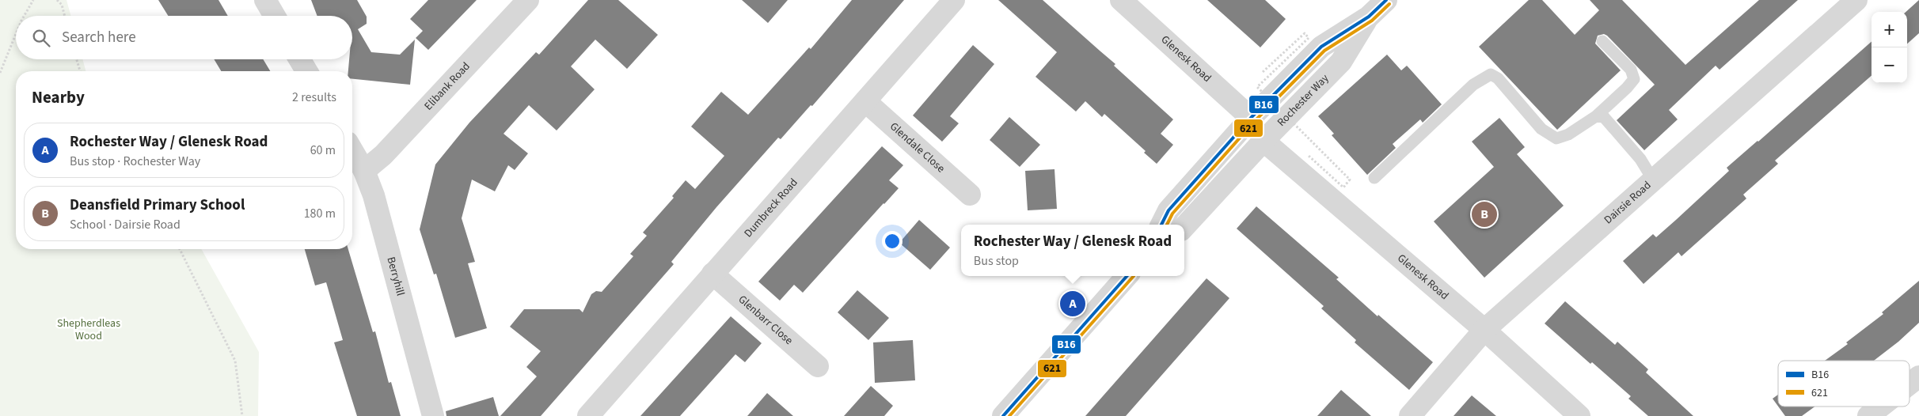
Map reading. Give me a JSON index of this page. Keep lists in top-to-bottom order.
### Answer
{
  "streets": {
    "street": [
      "Glenesk Road",
      "Elibank Road",
      "Rochester Way",
      "Glendale Close",
      "Dairsie Road",
      "Dumbreck Road",
      "Berryhill",
      "Glenbarr Close"
    ]
  },
  "crossings": [
    ["Glenesk Road", "Rochester Way"],
    ["Glenesk Road", "Dairsie Road"],
    ["Elibank Road", "Berryhill"],
    ["Glendale Close", "Dumbreck Road"],
    ["Dumbreck Road", "Glenbarr Close"]
  ],
  "parks": ["Shepherdleas Wood"],
  "lines": ["transit line B16", "transit line 621"],
  "legend": ["B16", "621"],
  "page": {
    "map_buttons": ["+", "−"],
    "search": "Search here",
    "heading": ["Nearby", "2 results"],
    "list": [
      {
        "mark": "A",
        "name": "Rochester Way / Glenesk Road",
        "note": "Bus stop · Rochester Way",
        "value": "60 m"
      },
      {
        "mark": "B",
        "name": "Deansfield Primary School",
        "note": "School · Dairsie Road",
        "value": "180 m"
      }
    ],
    "pins": ["B", "A"],
    "popup": ["Rochester Way / Glenesk Road", "Bus stop"]
  }
}
